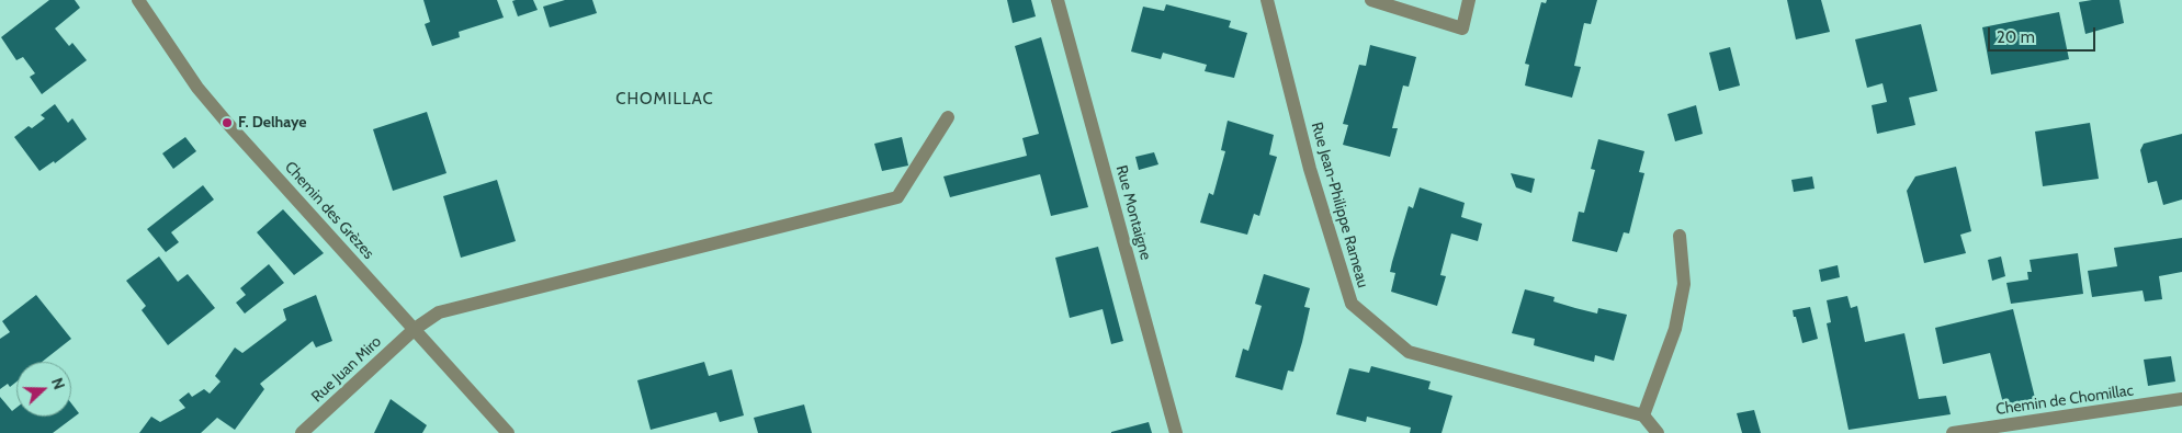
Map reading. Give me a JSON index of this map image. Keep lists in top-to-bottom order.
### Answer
{
  "streets": {
    "street": [
      "Rue Jean-Philippe Rameau",
      "Chemin des Grèzes",
      "Rue Montaigne",
      "Rue Juan Miro",
      "Chemin de Chomillac"
    ]
  },
  "crossings": [
    ["Chemin des Grèzes", "Rue Juan Miro"]
  ],
  "districts": ["CHOMILLAC"],
  "places": ["F. Delhaye"],
  "scale_bar": "20 m",
  "north": "right"
}
